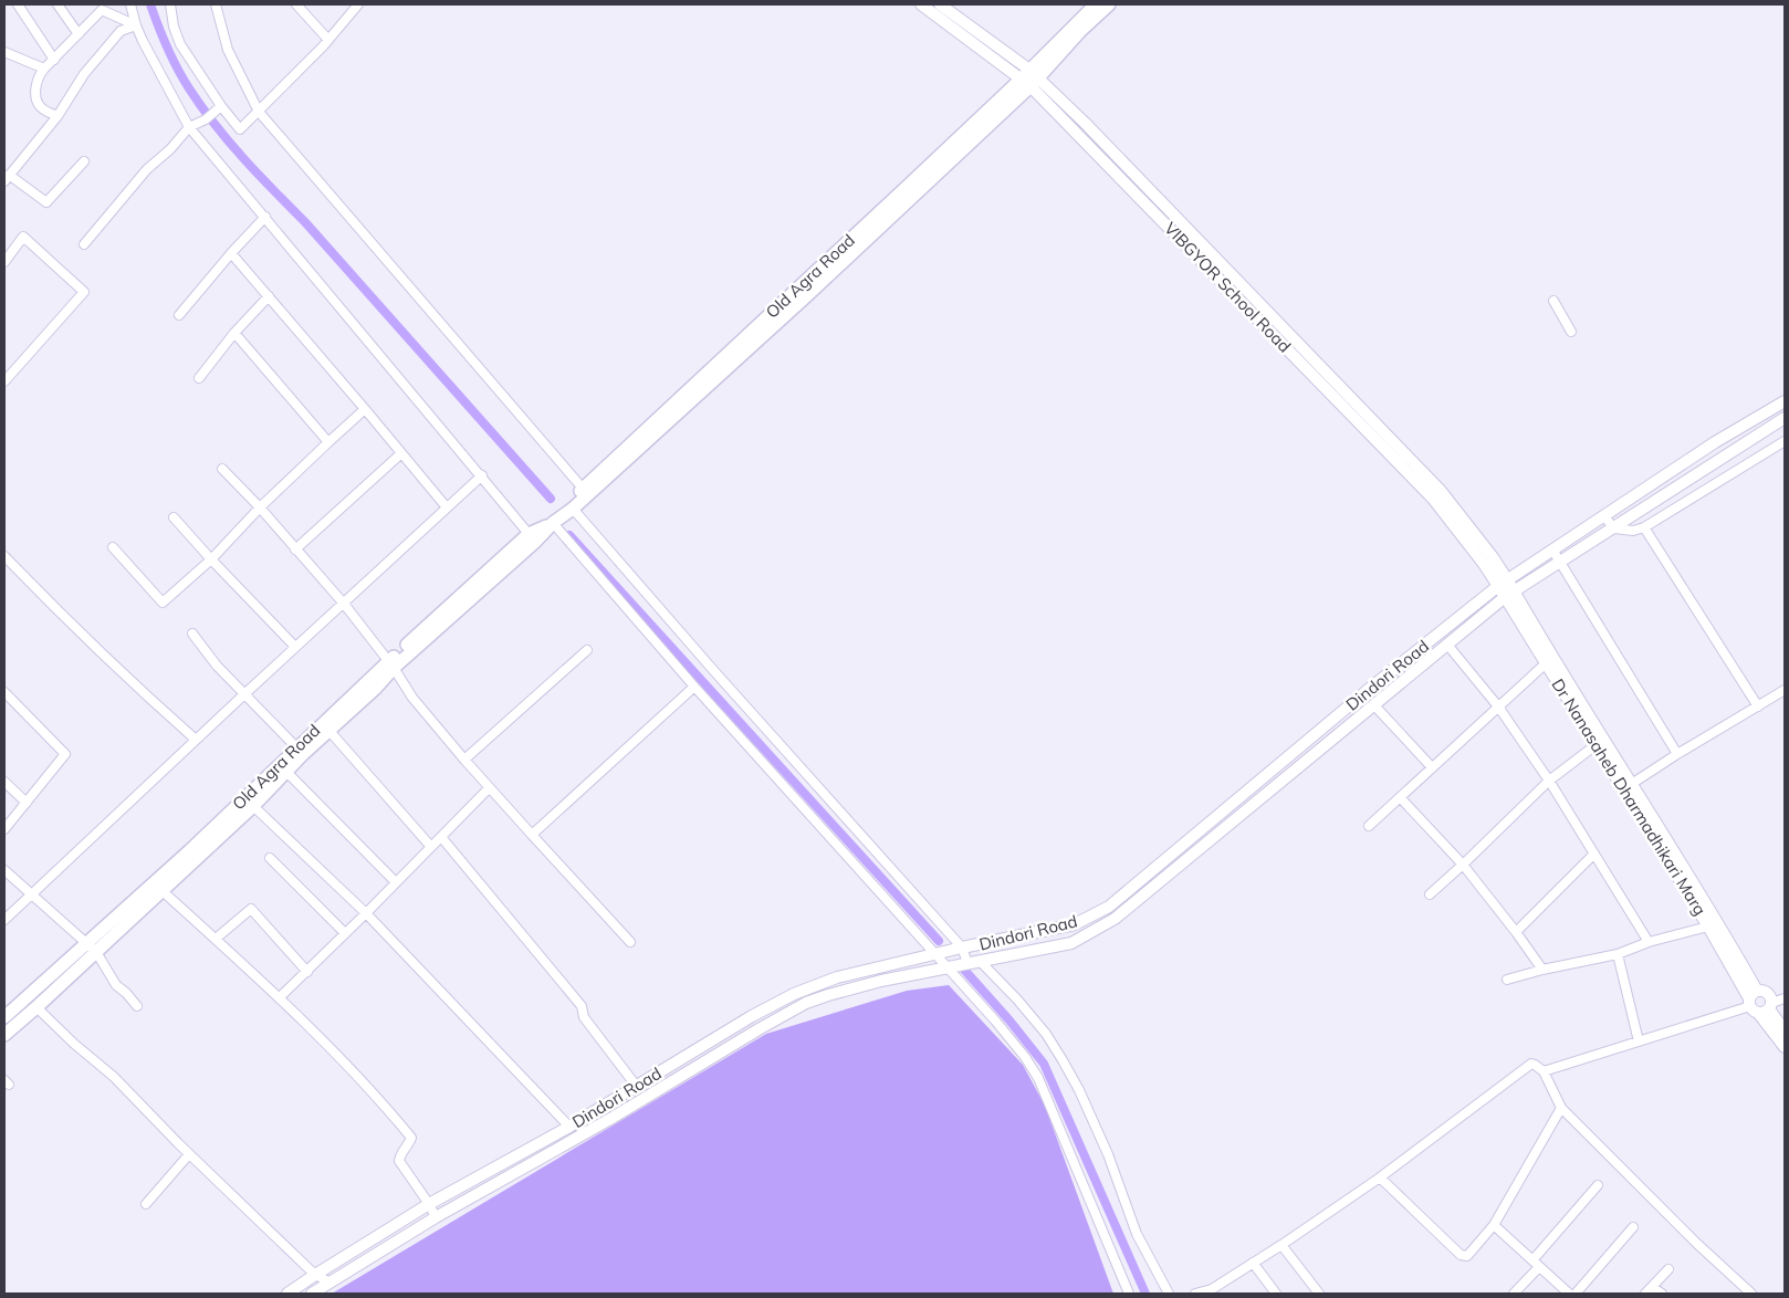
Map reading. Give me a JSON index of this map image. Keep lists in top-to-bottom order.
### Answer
{
  "streets": {
    "highway": ["Old Agra Road"],
    "main road": ["VIBGYOR School Road", "Dindori Road", "Dr Nanasaheb Dharmadhikari Marg"]
  },
  "crossings": [
    ["VIBGYOR School Road", "Dindori Road"],
    ["VIBGYOR School Road", "Dr Nanasaheb Dharmadhikari Marg"]
  ]
}
